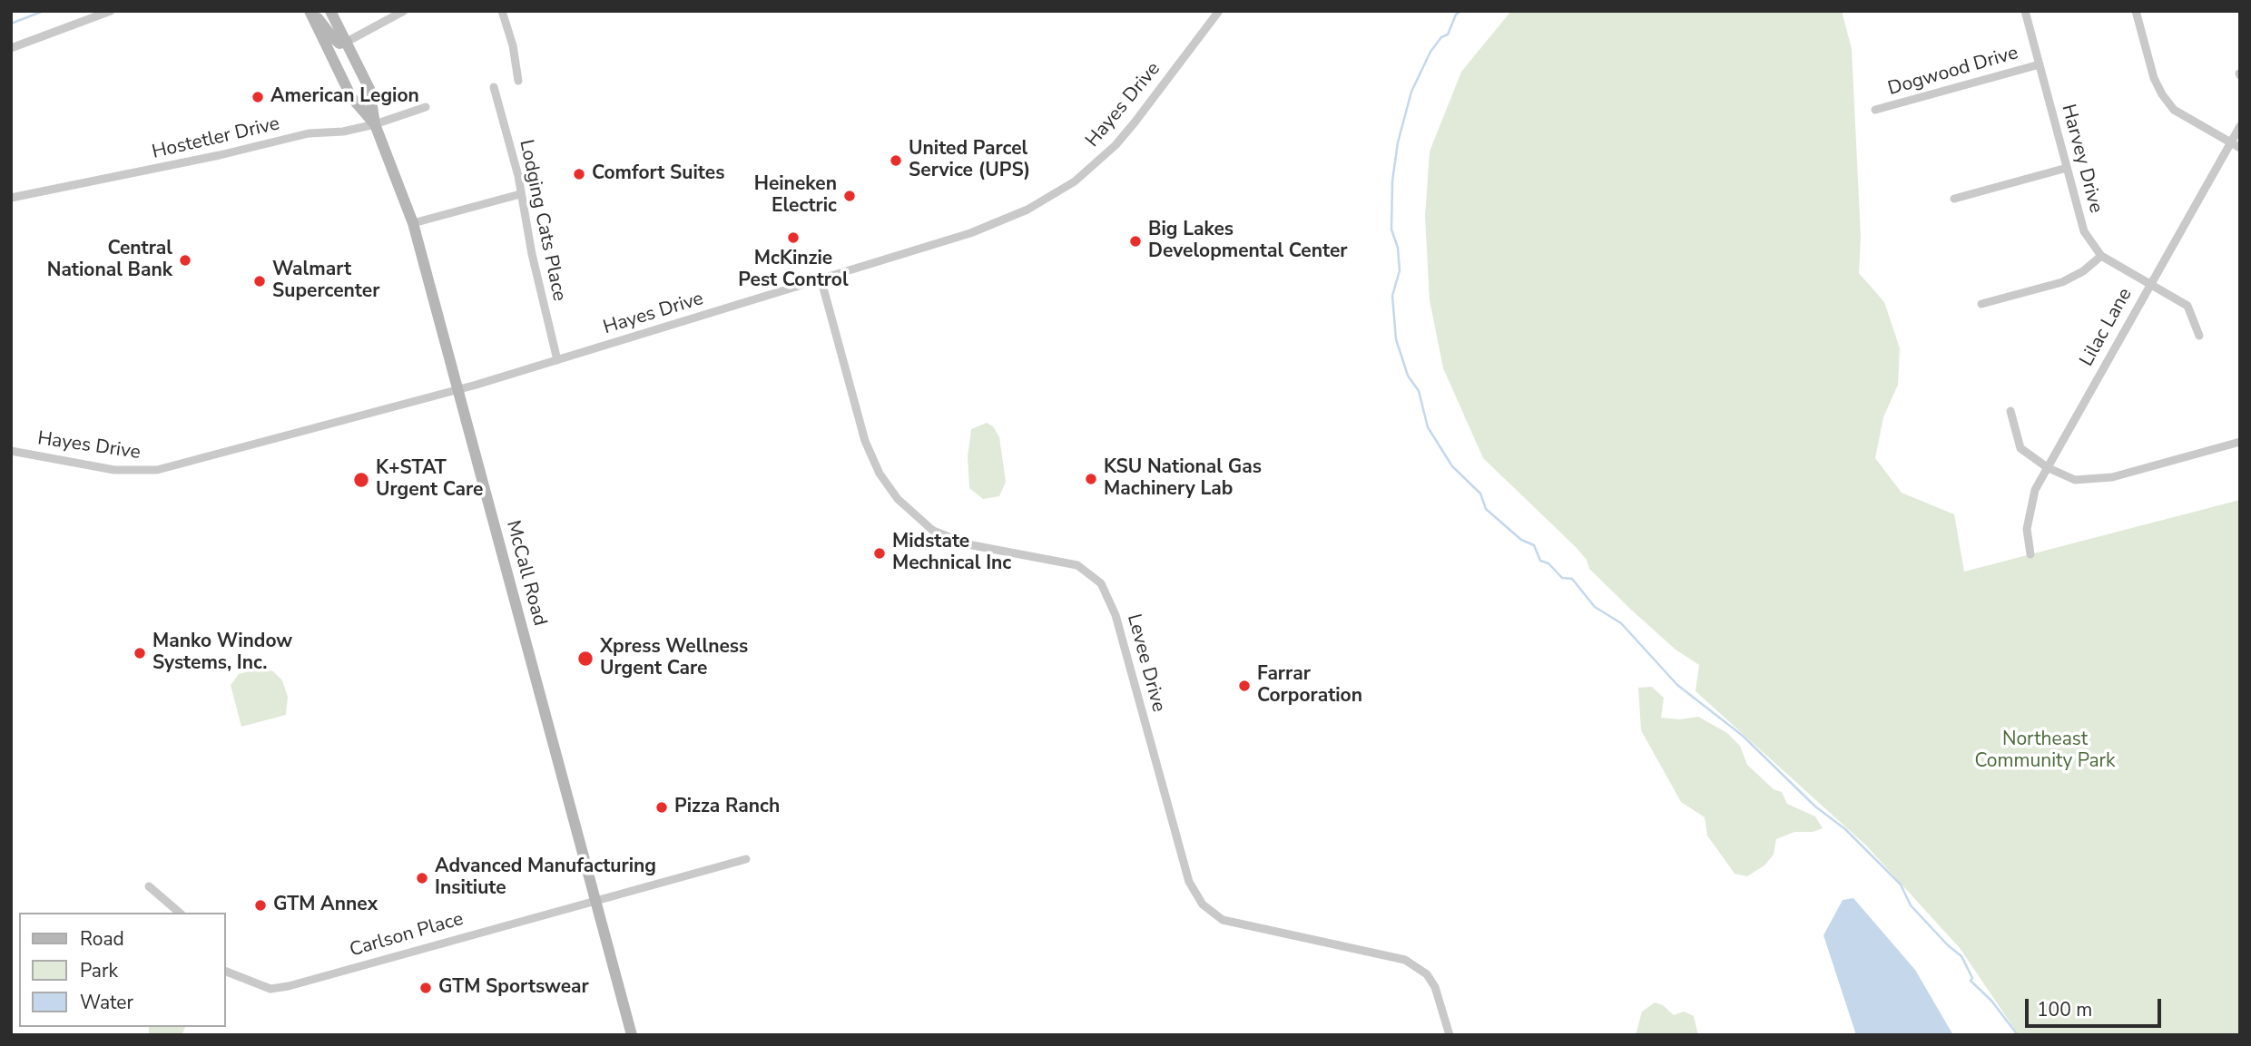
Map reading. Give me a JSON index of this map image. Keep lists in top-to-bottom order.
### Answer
{
  "streets": {
    "main road": ["McCall Road"],
    "street": [
      "Dogwood Drive",
      "Hayes Drive",
      "Hostetler Drive",
      "Harvey Drive",
      "Lodging Cats Place",
      "Lilac Lane",
      "Levee Drive",
      "Carlson Place"
    ]
  },
  "crossings": [
    ["Dogwood Drive", "Harvey Drive"],
    ["Hayes Drive", "Lodging Cats Place"],
    ["Hayes Drive", "McCall Road"],
    ["Hayes Drive", "Levee Drive"],
    ["Hostetler Drive", "McCall Road"],
    ["Harvey Drive", "Lilac Lane"],
    ["McCall Road", "Carlson Place"]
  ],
  "parks": ["Northeast Community Park"],
  "places": [
    "American Legion",
    "United Parcel Service (UPS)",
    "Comfort Suites",
    "Heineken Electric",
    "McKinzie Pest Control",
    "Big Lakes Developmental Center",
    "Central National Bank",
    "Walmart Supercenter",
    "KSU National Gas Machinery Lab",
    "K+STAT Urgent Care",
    "Midstate Mechnical Inc",
    "Manko Window Systems, Inc.",
    "Xpress Wellness Urgent Care",
    "Farrar Corporation",
    "Pizza Ranch",
    "Advanced Manufacturing Insitiute",
    "GTM Annex",
    "GTM Sportswear"
  ],
  "legend": ["Road", "Park", "Water"],
  "scale_bar": "100 m"
}
